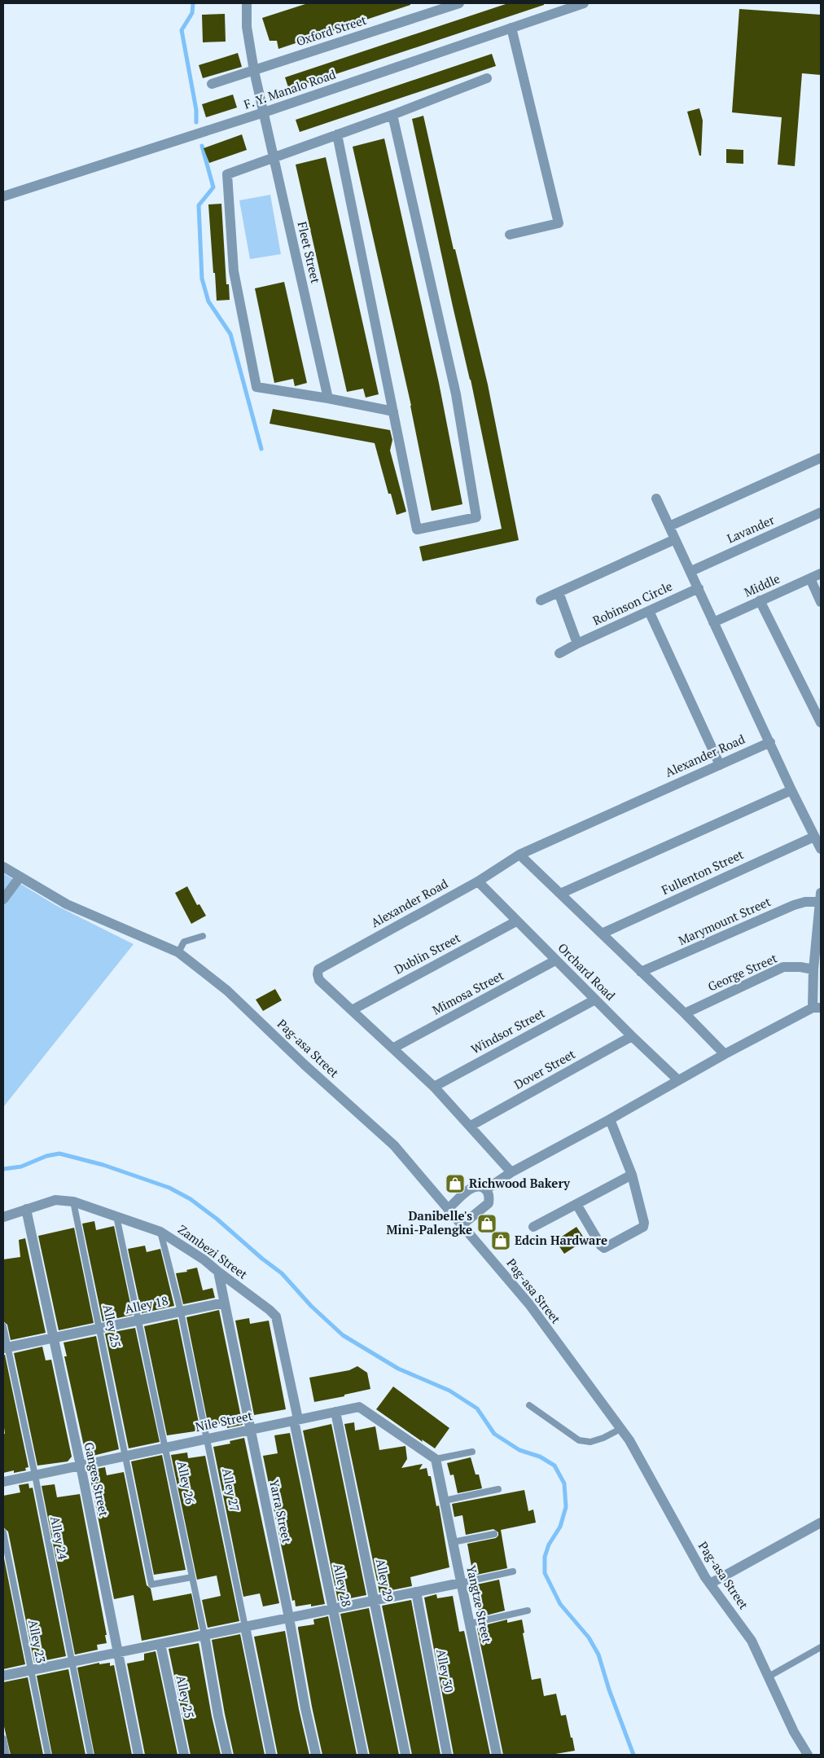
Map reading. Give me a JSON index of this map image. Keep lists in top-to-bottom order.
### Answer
{
  "streets": {
    "street": [
      "Oxford Street",
      "F. Y. Manalo Road",
      "Fleet Street",
      "Lavander",
      "Middle",
      "Robinson Circle",
      "Alexander Road",
      "Fullenton Street",
      "Marymount Street",
      "Dublin Street",
      "Orchard Road",
      "George Street",
      "Mimosa Street",
      "Windsor Street",
      "Pag-asa Street",
      "Dover Street",
      "Zambezi Street",
      "Alley 18",
      "Alley 25",
      "Nile Street",
      "Ganges Street",
      "Alley 26",
      "Alley 27",
      "Yarra Street",
      "Alley 29",
      "Alley 28",
      "Yangtze Street",
      "Alley 30"
    ],
    "lane": ["Alley 24", "Alley 23"]
  },
  "crossings": [
    ["Oxford Street", "Fleet Street"],
    ["F. Y. Manalo Road", "Fleet Street"],
    ["Alexander Road", "Dublin Street"],
    ["Alexander Road", "Orchard Road"],
    ["Alexander Road", "Mimosa Street"],
    ["Alexander Road", "Windsor Street"],
    ["Alexander Road", "Dover Street"],
    ["Dublin Street", "Orchard Road"],
    ["Orchard Road", "Mimosa Street"],
    ["Orchard Road", "Windsor Street"],
    ["Orchard Road", "Dover Street"],
    ["Zambezi Street", "Alley 25"],
    ["Zambezi Street", "Nile Street"],
    ["Zambezi Street", "Ganges Street"],
    ["Zambezi Street", "Alley 26"],
    ["Zambezi Street", "Alley 27"],
    ["Zambezi Street", "Yarra Street"],
    ["Zambezi Street", "Alley 28"],
    ["Alley 18", "Alley 25"],
    ["Alley 18", "Ganges Street"],
    ["Alley 18", "Alley 26"],
    ["Alley 18", "Alley 27"],
    ["Alley 18", "Yarra Street"],
    ["Alley 18", "Alley 24"],
    ["Alley 25", "Nile Street"],
    ["Alley 25", "Alley 26"],
    ["Nile Street", "Ganges Street"],
    ["Nile Street", "Alley 26"],
    ["Nile Street", "Alley 27"],
    ["Nile Street", "Yarra Street"],
    ["Nile Street", "Alley 24"],
    ["Nile Street", "Alley 29"],
    ["Nile Street", "Alley 28"],
    ["Nile Street", "Yangtze Street"]
  ],
  "places": {
    "shop": ["Richwood Bakery", "Danibelle's Mini-Palengke", "Edcin Hardware"]
  }
}
